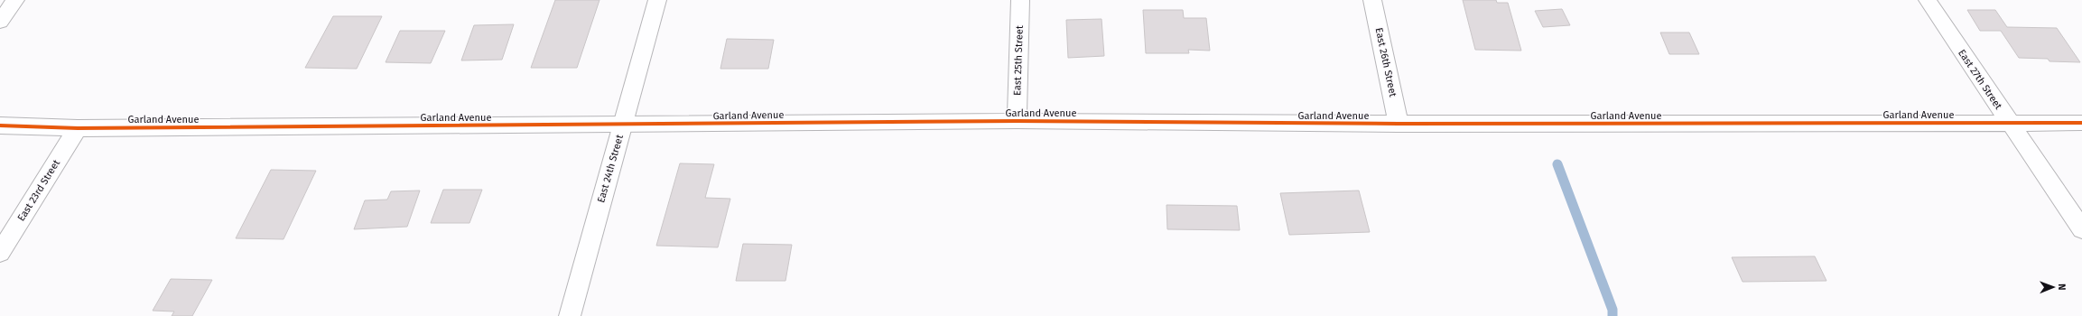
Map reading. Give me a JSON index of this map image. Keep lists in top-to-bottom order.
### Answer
{
  "streets": {
    "street": [
      "East 25th Street",
      "East 26th Street",
      "East 27th Street",
      "Garland Avenue",
      "East 24th Street",
      "East 23rd Street"
    ]
  },
  "crossings": [
    ["East 25th Street", "Garland Avenue"],
    ["East 26th Street", "Garland Avenue"],
    ["East 27th Street", "Garland Avenue"],
    ["Garland Avenue", "East 24th Street"],
    ["Garland Avenue", "East 23rd Street"]
  ],
  "north": "right"
}
